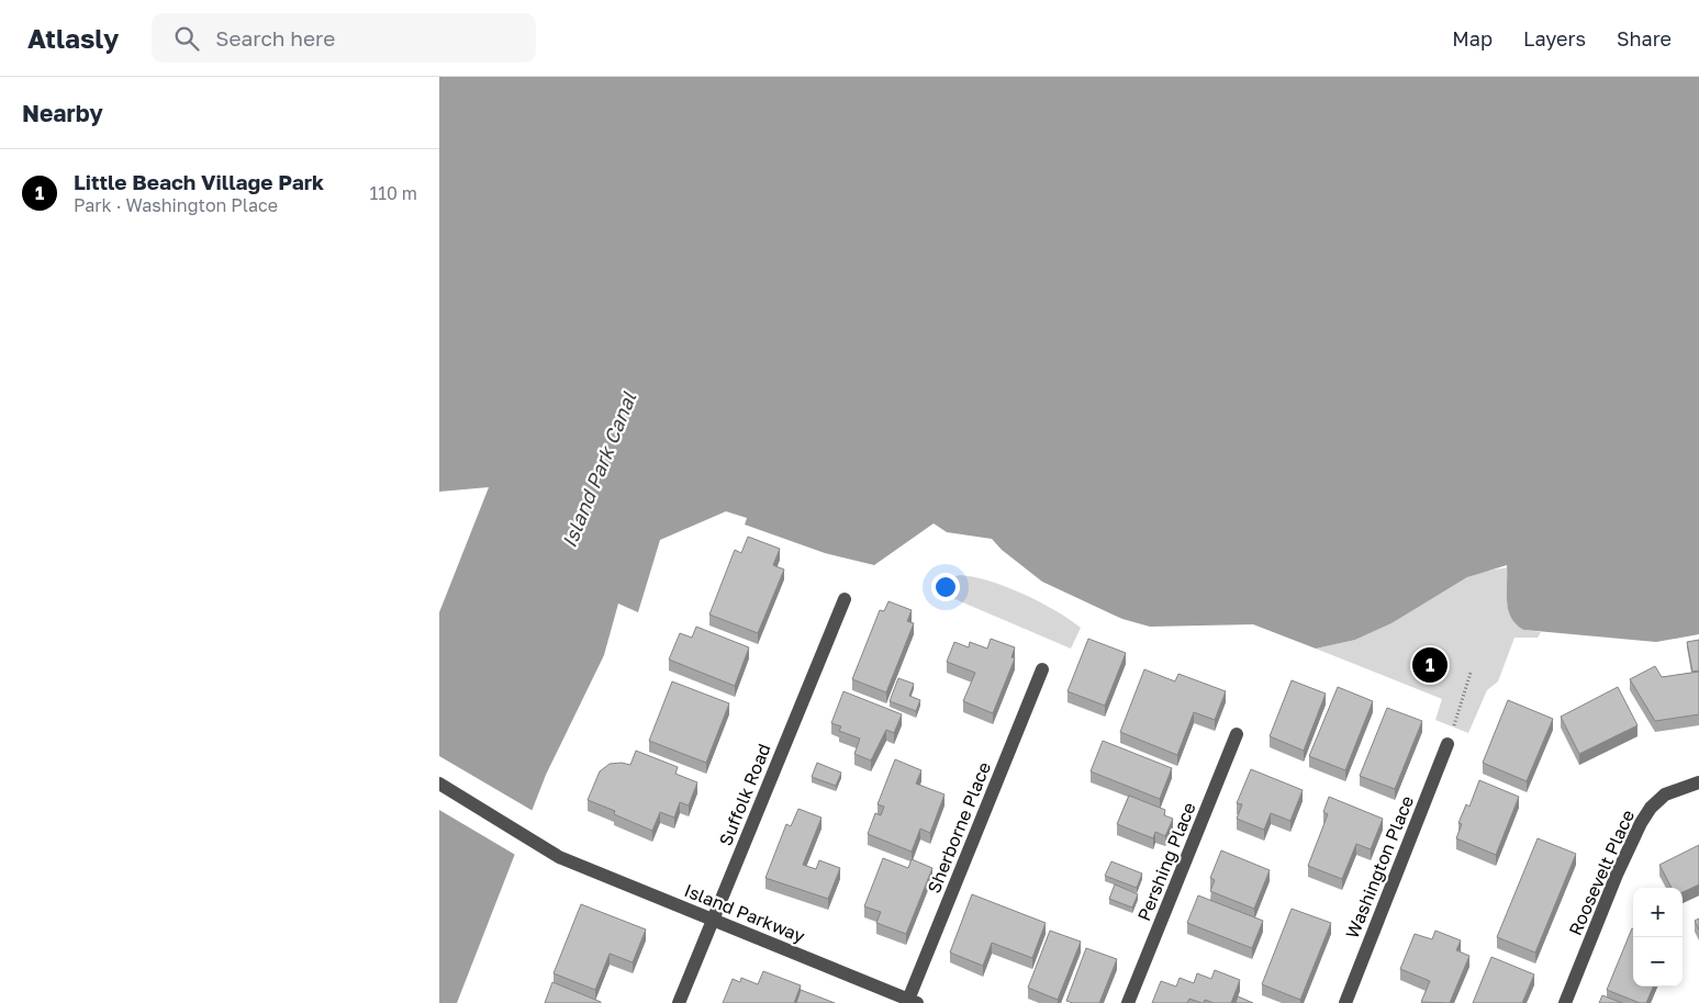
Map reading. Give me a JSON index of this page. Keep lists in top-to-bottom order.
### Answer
{
  "streets": {
    "street": [
      "Suffolk Road",
      "Sherborne Place",
      "Pershing Place",
      "Washington Place",
      "Roosevelt Place",
      "Island Parkway"
    ]
  },
  "crossings": [
    ["Suffolk Road", "Island Parkway"],
    ["Sherborne Place", "Island Parkway"]
  ],
  "water": ["Island Park Canal"],
  "page": {
    "header": "Atlasly",
    "search": "Search here",
    "nav": ["Map", "Layers", "Share"],
    "heading": "Nearby",
    "list": [
      {
        "mark": "1",
        "name": "Little Beach Village Park",
        "note": "Park · Washington Place",
        "value": "110 m"
      }
    ],
    "pins": "1",
    "map_buttons": ["+", "−"]
  }
}
